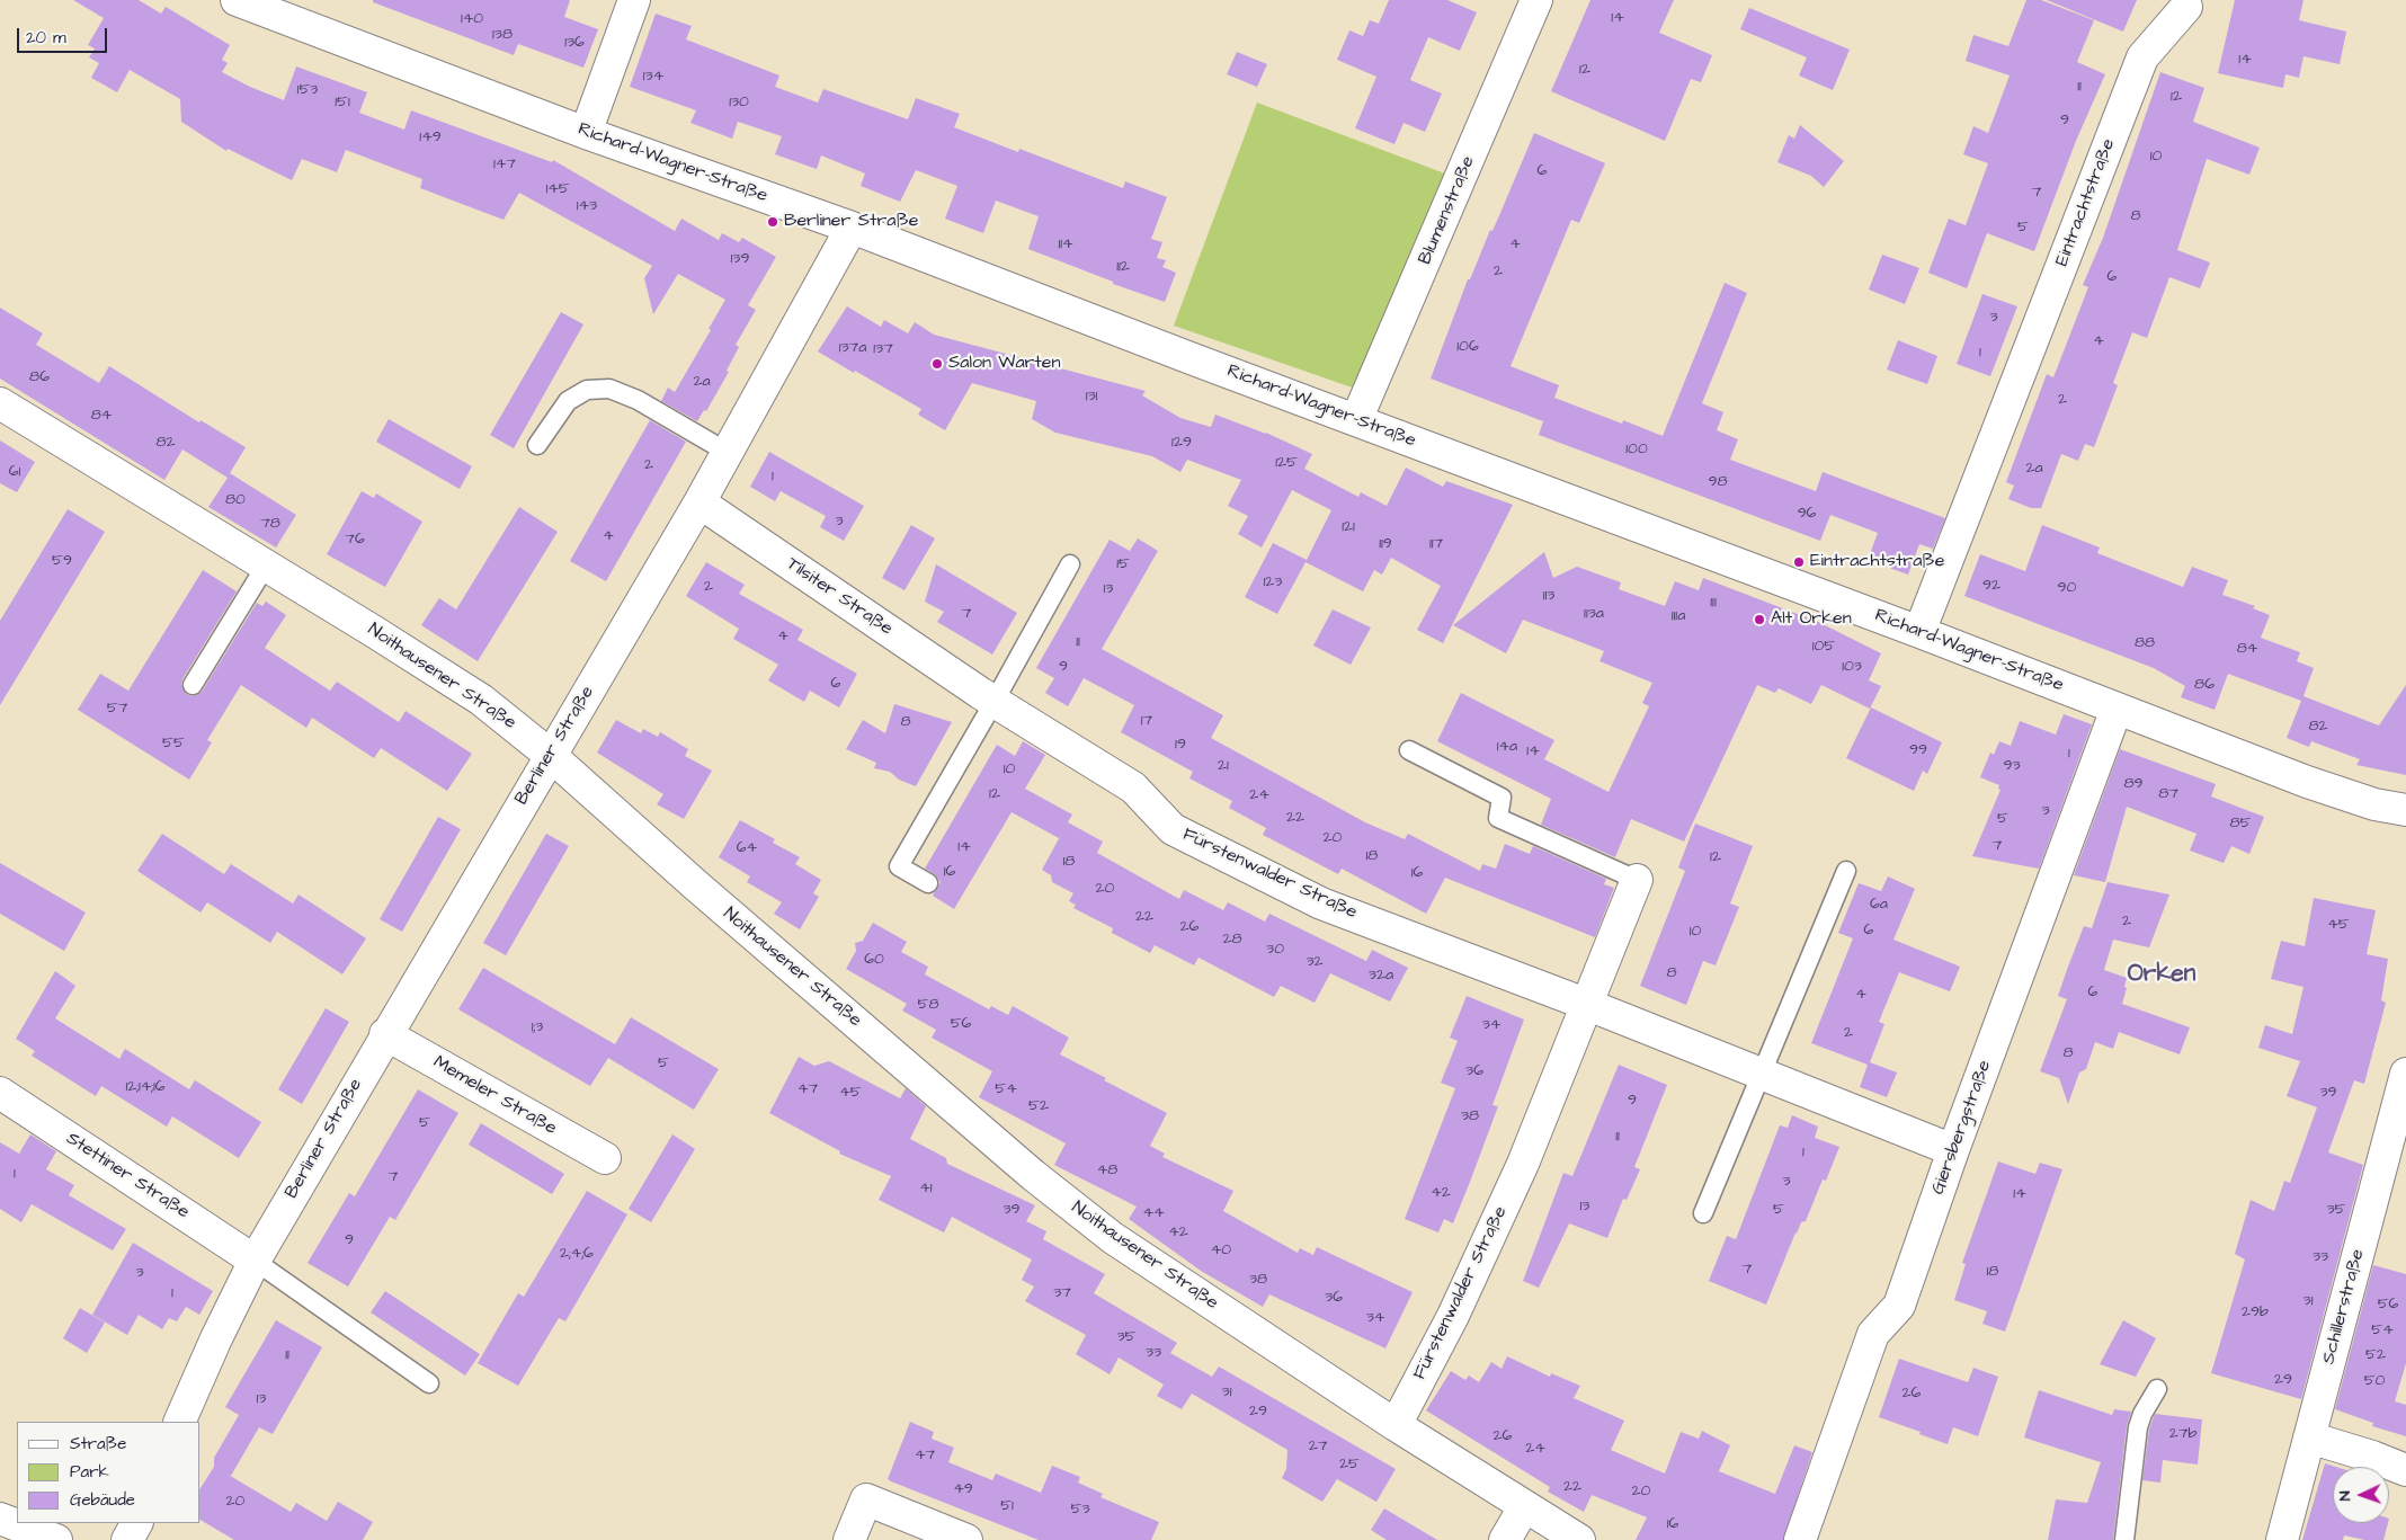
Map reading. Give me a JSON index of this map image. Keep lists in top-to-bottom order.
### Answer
{
  "streets": {
    "street": [
      "Richard-Wagner-Straße",
      "Eintrachtstraße",
      "Blumenstraße",
      "Tilsiter Straße",
      "Noithausener Straße",
      "Berliner Straße",
      "Fürstenwalder Straße",
      "Memeler Straße",
      "Giersbergstraße",
      "Stettiner Straße",
      "Schillerstraße"
    ]
  },
  "crossings": [
    ["Richard-Wagner-Straße", "Eintrachtstraße"],
    ["Richard-Wagner-Straße", "Blumenstraße"],
    ["Richard-Wagner-Straße", "Berliner Straße"],
    ["Richard-Wagner-Straße", "Giersbergstraße"],
    ["Tilsiter Straße", "Berliner Straße"],
    ["Tilsiter Straße", "Fürstenwalder Straße"],
    ["Noithausener Straße", "Berliner Straße"],
    ["Noithausener Straße", "Fürstenwalder Straße"],
    ["Berliner Straße", "Memeler Straße"],
    ["Berliner Straße", "Stettiner Straße"],
    ["Fürstenwalder Straße", "Giersbergstraße"]
  ],
  "districts": ["Orken"],
  "places": [
    "Berliner Straße",
    "Salon Warten",
    "Eintrachtstraße",
    "Alt Orken"
  ],
  "house_numbers": [
    "14",
    "140",
    "138",
    "136",
    "14",
    "12",
    "134",
    "11",
    "153",
    "12",
    "151",
    "130",
    "9",
    "149",
    "10",
    "147",
    "6",
    "145",
    "7",
    "143",
    "8",
    "5",
    "114",
    "4",
    "139",
    "112",
    "2",
    "6",
    "3",
    "4",
    "106",
    "137a",
    "137",
    "1",
    "86",
    "2a",
    "131",
    "2",
    "84",
    "82",
    "129",
    "100",
    "125",
    "2",
    "2a",
    "61",
    "1",
    "98",
    "80",
    "96",
    "3",
    "78",
    "121",
    "4",
    "76",
    "119",
    "117",
    "59",
    "15",
    "123",
    "92",
    "2",
    "90",
    "13",
    "113",
    "111",
    "7",
    "113a",
    "111a",
    "4",
    "11",
    "88",
    "105",
    "84",
    "9",
    "103",
    "6",
    "86",
    "57",
    "17",
    "8",
    "82",
    "55",
    "19",
    "14a",
    "99",
    "14",
    "1",
    "21",
    "93",
    "10",
    "89",
    "12",
    "87",
    "24",
    "3",
    "22",
    "5",
    "85",
    "20",
    "7",
    "14",
    "64",
    "18",
    "12",
    "18",
    "16",
    "16",
    "20",
    "6a",
    "22",
    "2",
    "45",
    "26",
    "6",
    "10",
    "28",
    "30",
    "60",
    "32",
    "8",
    "32a",
    "6",
    "4",
    "58",
    "56",
    "34",
    "1;3",
    "2",
    "8",
    "5",
    "36",
    "12;14;16",
    "47",
    "54",
    "45",
    "39",
    "9",
    "52",
    "38",
    "5",
    "11",
    "1",
    "48",
    "1",
    "7",
    "3",
    "41",
    "42",
    "14",
    "13",
    "39",
    "5",
    "35",
    "44",
    "42",
    "9",
    "40",
    "2;4;6",
    "33",
    "7",
    "18",
    "3",
    "38",
    "1",
    "37",
    "36",
    "31",
    "56",
    "29b",
    "34",
    "54",
    "35",
    "33",
    "11",
    "52",
    "29",
    "50",
    "31",
    "26",
    "13",
    "29",
    "27b",
    "26",
    "27",
    "24",
    "47",
    "25",
    "22",
    "49",
    "20",
    "20",
    "51",
    "53",
    "16"
  ],
  "legend": ["Straße", "Park", "Gebäude"],
  "scale_bar": "20 m",
  "north": "left"
}
